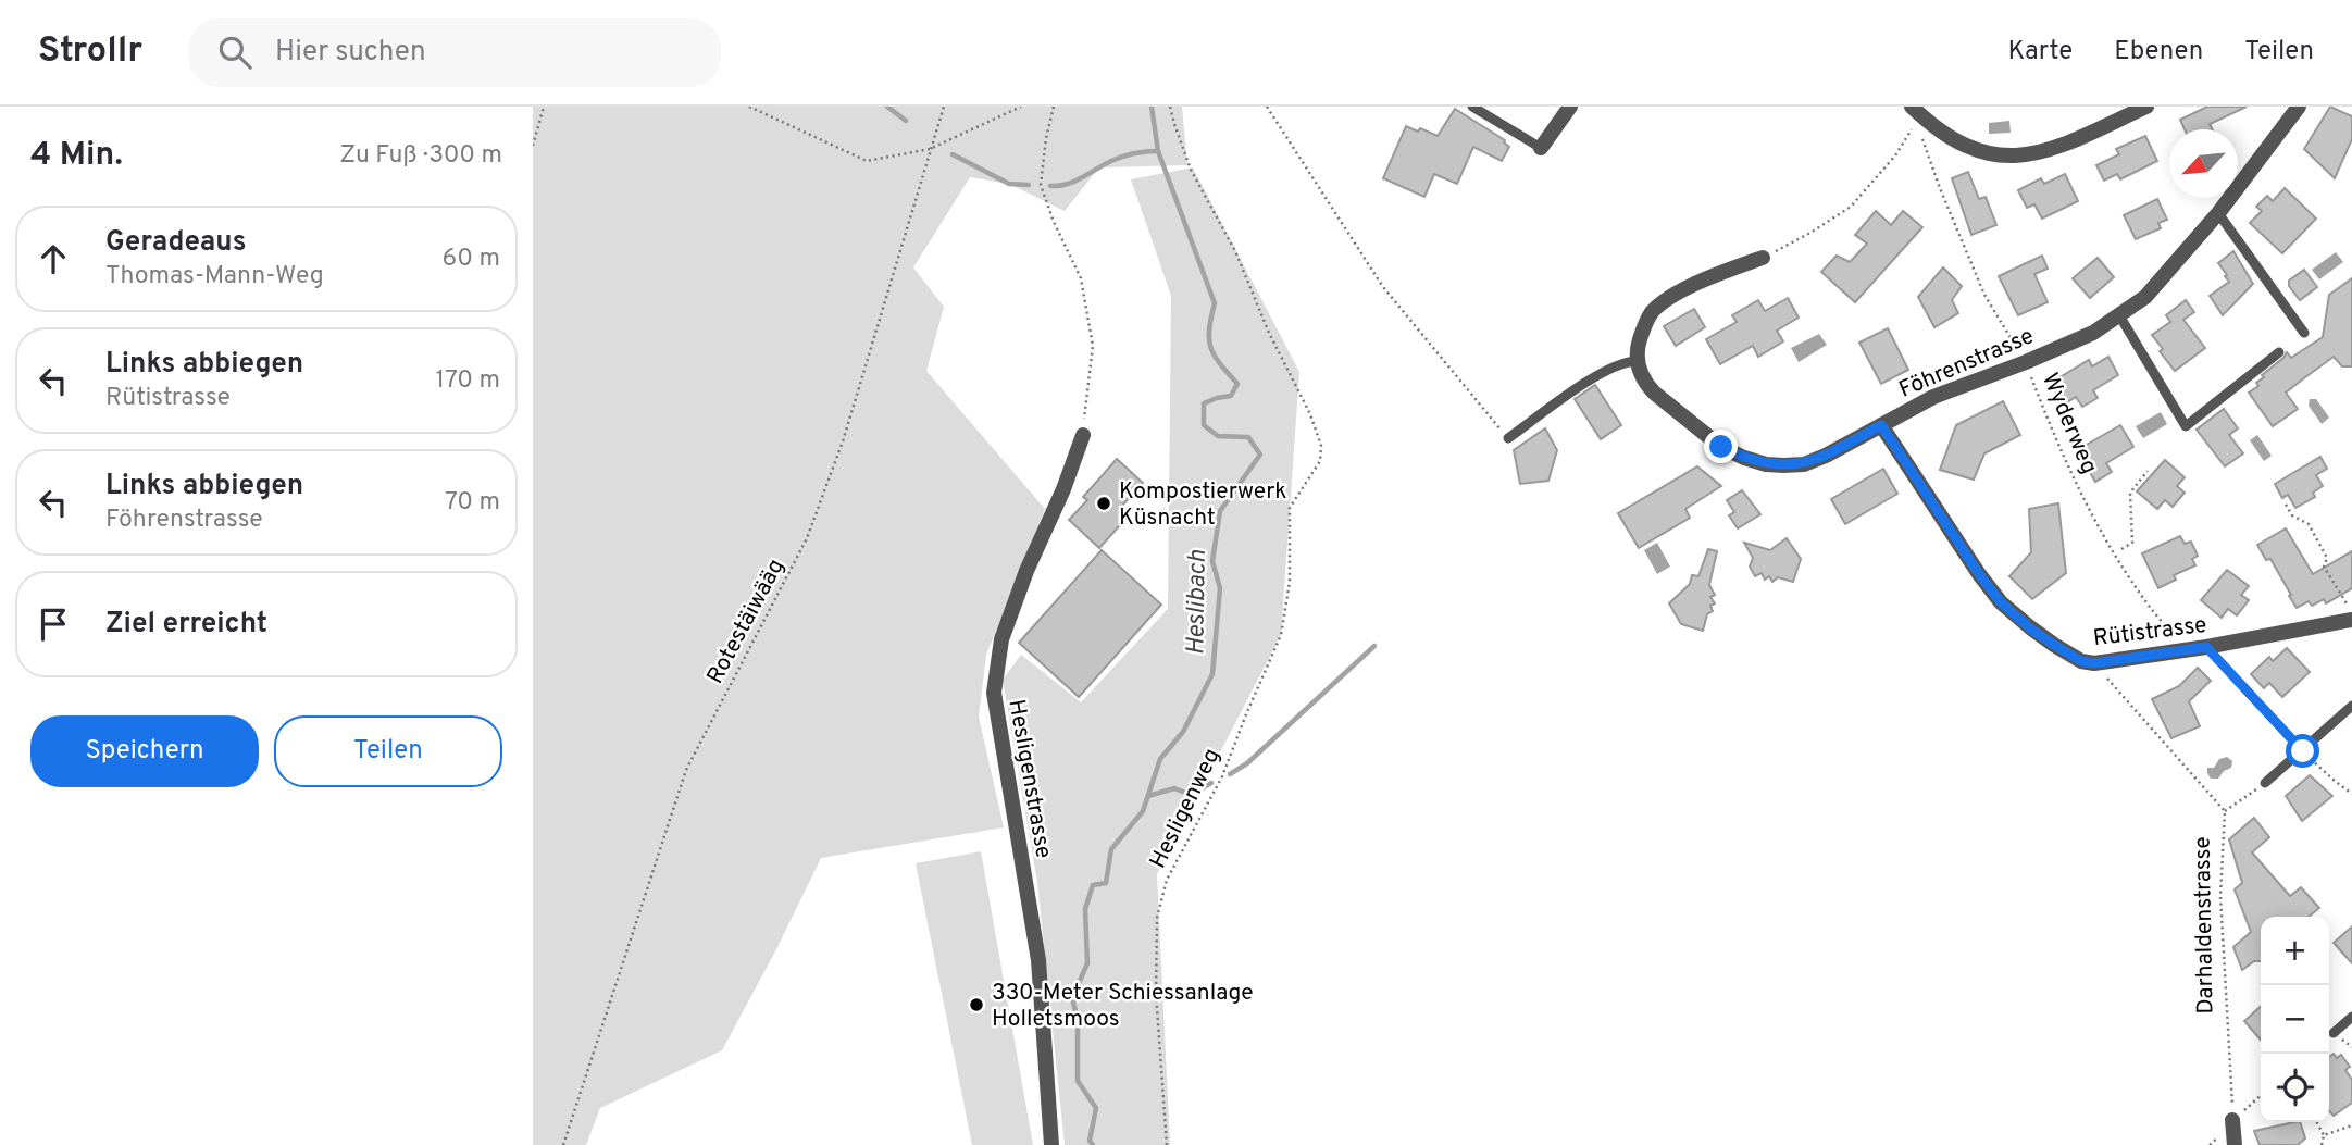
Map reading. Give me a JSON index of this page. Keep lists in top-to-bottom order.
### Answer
{
  "streets": {
    "street": ["Föhrenstrasse", "Rütistrasse", "Hesligenstrasse"],
    "path": [
      "Wyderweg",
      "Rotestäiwääg",
      "Hesligenweg",
      "Darhaldenstrasse"
    ]
  },
  "crossings": [
    ["Föhrenstrasse", "Wyderweg"],
    ["Föhrenstrasse", "Rütistrasse"],
    ["Wyderweg", "Rütistrasse"],
    ["Rütistrasse", "Darhaldenstrasse"]
  ],
  "water": ["Heslibach"],
  "places": ["Kompostierwerk Küsnacht", "330-Meter Schiessanlage Holletsmoos"],
  "north": "bottom left",
  "page": {
    "header": "Strollr",
    "search": "Hier suchen",
    "nav": ["Karte", "Ebenen", "Teilen"],
    "heading": ["4 Min.", "Zu Fuß · 300 m"],
    "list": [
      ["Geradeaus", "Thomas-Mann-Weg", "60 m"],
      ["Links abbiegen", "Rütistrasse", "170 m"],
      ["Links abbiegen", "Föhrenstrasse", "70 m"],
      "Ziel erreicht"
    ],
    "buttons": ["Speichern", "Teilen"],
    "map_buttons": ["+", "−"]
  }
}
